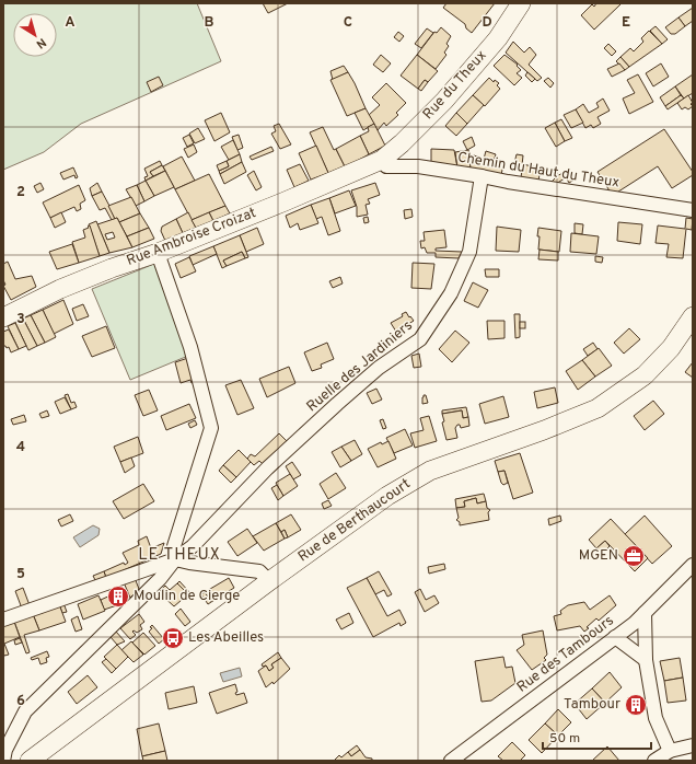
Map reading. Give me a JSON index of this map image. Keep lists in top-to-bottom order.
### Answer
{
  "streets": {
    "main road": ["Rue du Theux", "Rue Ambroise Croizat", "Rue de Berthaucourt"],
    "street": ["Chemin du Haut du Theux", "Ruelle des Jardiniers", "Rue des Tambours"]
  },
  "crossings": [
    ["Rue du Theux", "Chemin du Haut du Theux"],
    ["Rue du Theux", "Rue Ambroise Croizat"],
    ["Chemin du Haut du Theux", "Rue Ambroise Croizat"],
    ["Chemin du Haut du Theux", "Ruelle des Jardiniers"]
  ],
  "districts": ["LE THEUX"],
  "places": {
    "office": ["MGEN"],
    "building": ["Moulin de Cierge", "Tambour"],
    "bus stop": ["Les Abeilles"]
  },
  "scale_bar": "50 m",
  "north": "bottom right",
  "grid": {
    "columns": [
      "A",
      "B",
      "C",
      "D",
      "E"
    ],
    "rows": [
      "2",
      "3",
      "4",
      "5",
      "6"
    ]
  }
}
